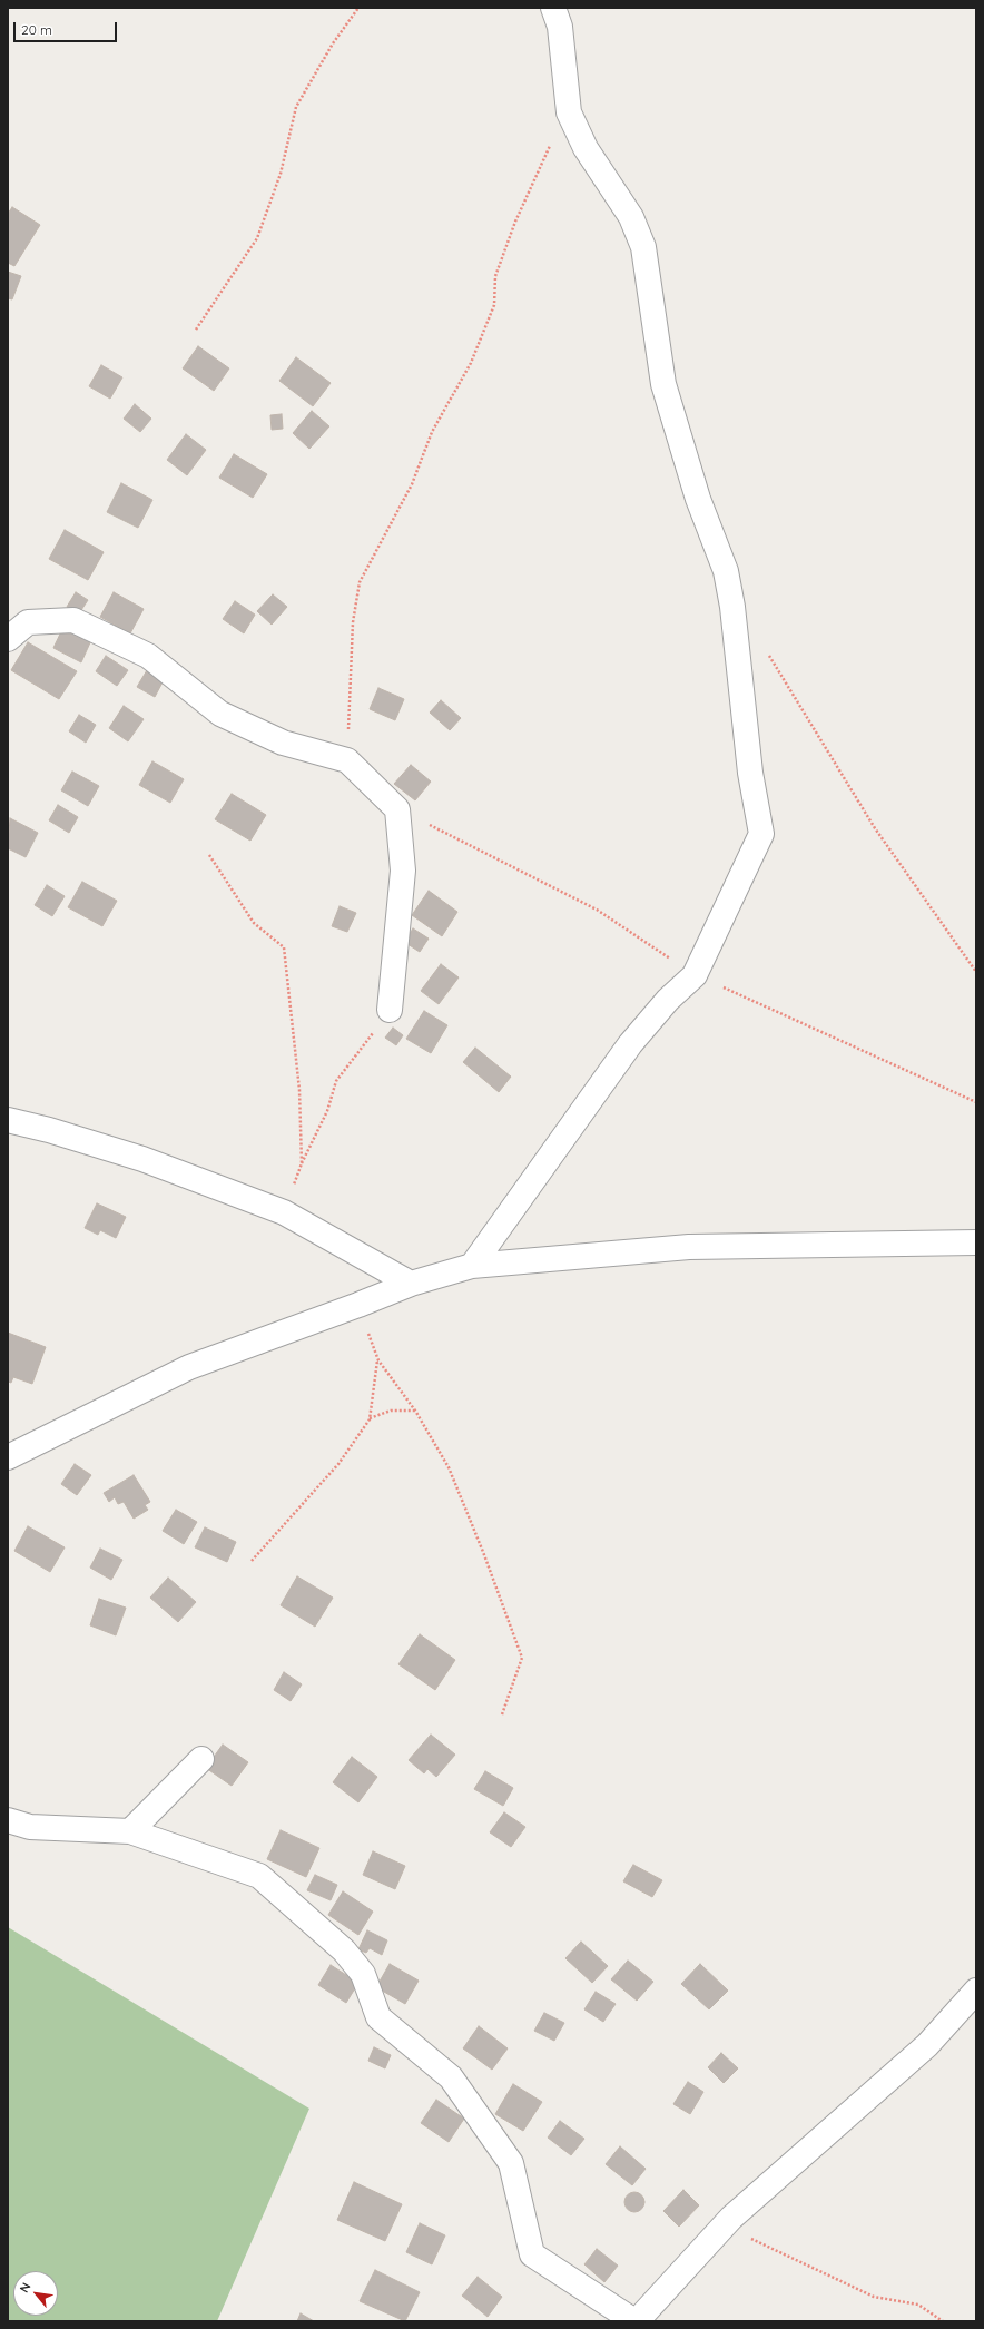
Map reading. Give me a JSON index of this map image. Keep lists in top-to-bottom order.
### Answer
{
  "scale_bar": "20 m",
  "north": "top left"
}
